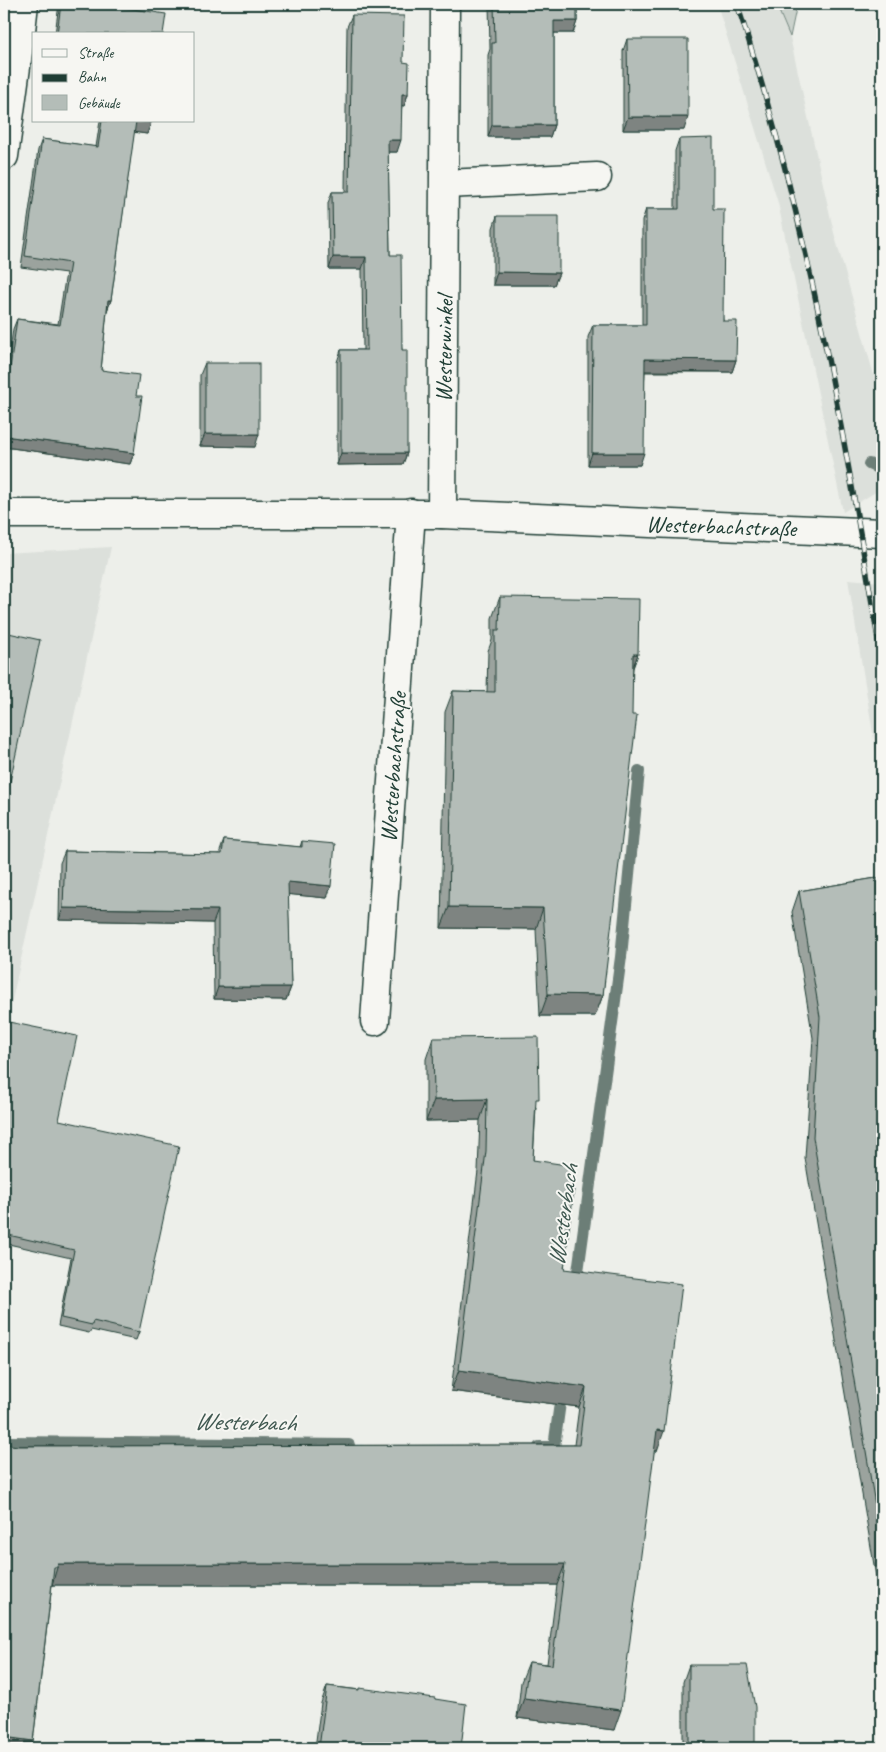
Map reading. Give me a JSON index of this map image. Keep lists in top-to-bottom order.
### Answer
{
  "streets": {
    "street": ["Westerwinkel", "Westerbachstraße"]
  },
  "crossings": [
    ["Westerwinkel", "Westerbachstraße"]
  ],
  "water": ["Westerbach"],
  "legend": ["Straße", "Bahn", "Gebäude"]
}
